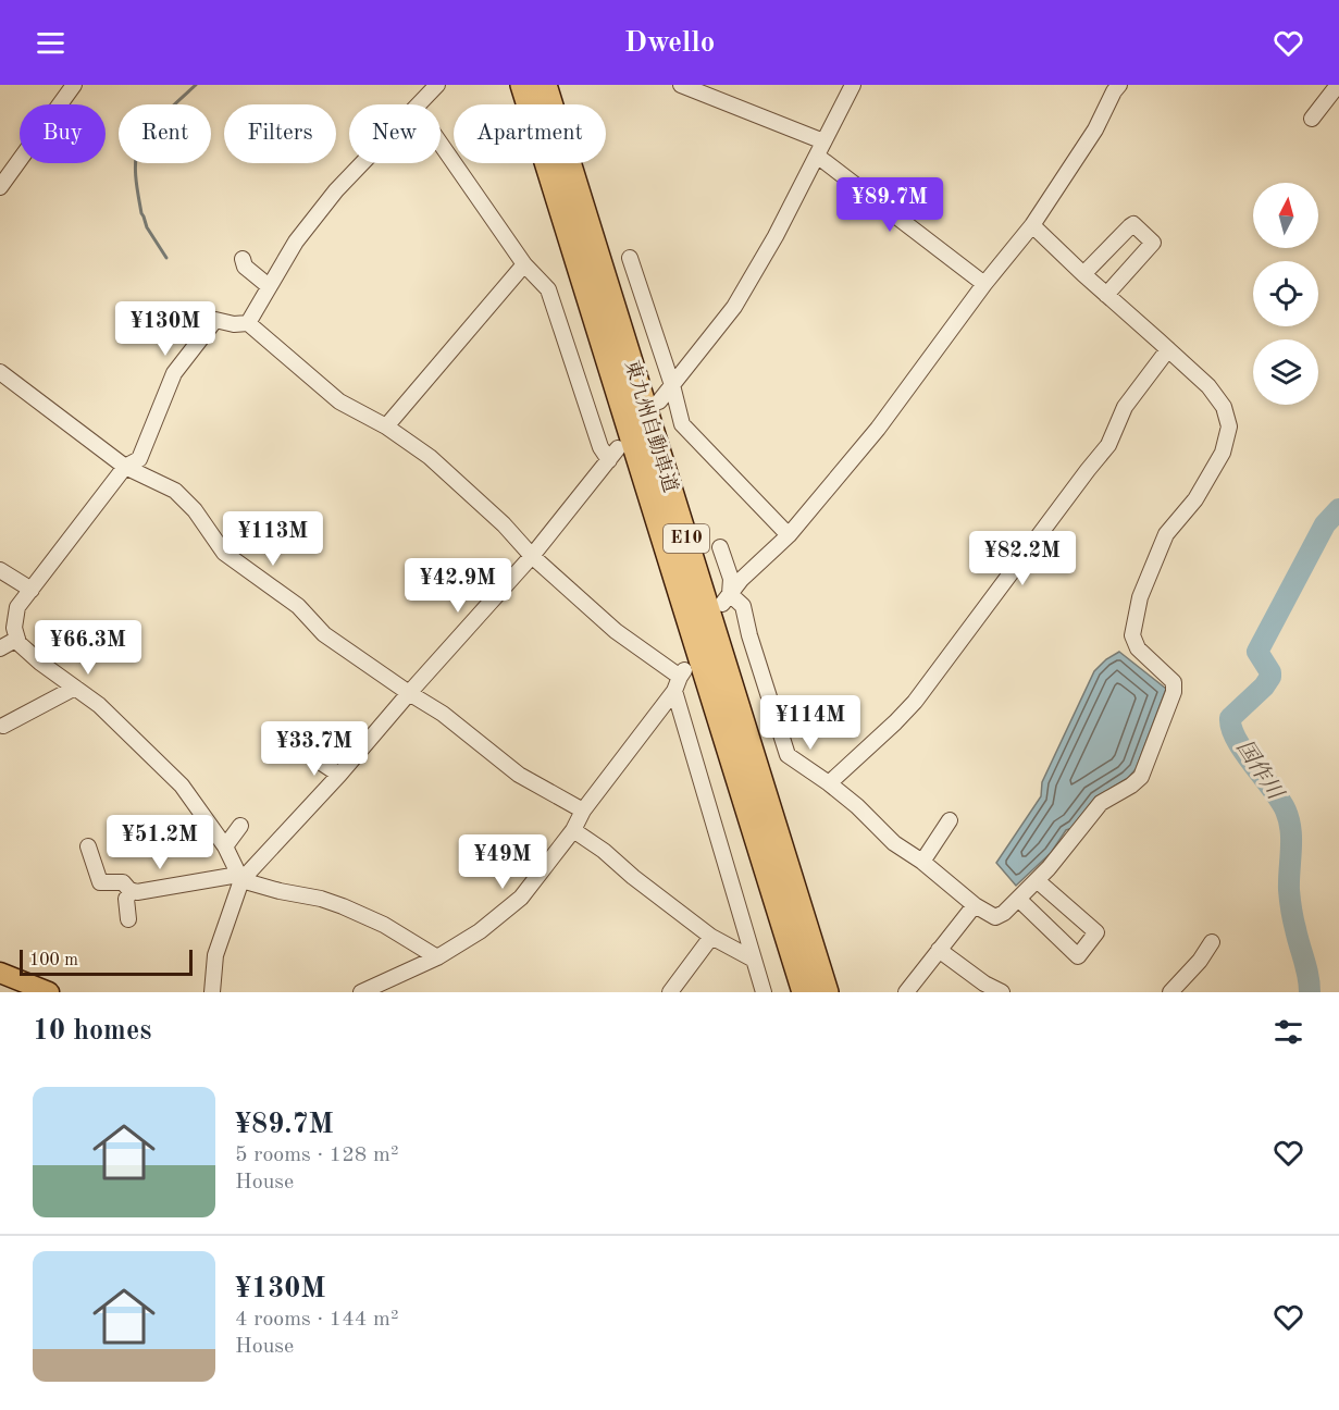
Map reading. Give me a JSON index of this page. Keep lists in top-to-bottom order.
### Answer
{
  "streets": {
    "highway": ["東九州自動車道", "E10"]
  },
  "water": ["国作川"],
  "scale_bar": "100 m",
  "north": "top",
  "page": {
    "header": "Dwello",
    "chip": [
      "Buy",
      "Rent",
      "Filters",
      "New",
      "Apartment"
    ],
    "price": [
      "¥89.7M",
      "¥130M",
      "¥113M",
      "¥82.2M",
      "¥42.9M",
      "¥66.3M",
      "¥114M",
      "¥33.7M",
      "¥51.2M",
      "¥49M"
    ],
    "scale": "100 m",
    "heading": "10 homes",
    "list": [
      {
        "name": "¥89.7M",
        "note": "5 rooms · 128 m² · House"
      },
      {
        "name": "¥130M",
        "note": "4 rooms · 144 m² · House"
      }
    ]
  }
}
